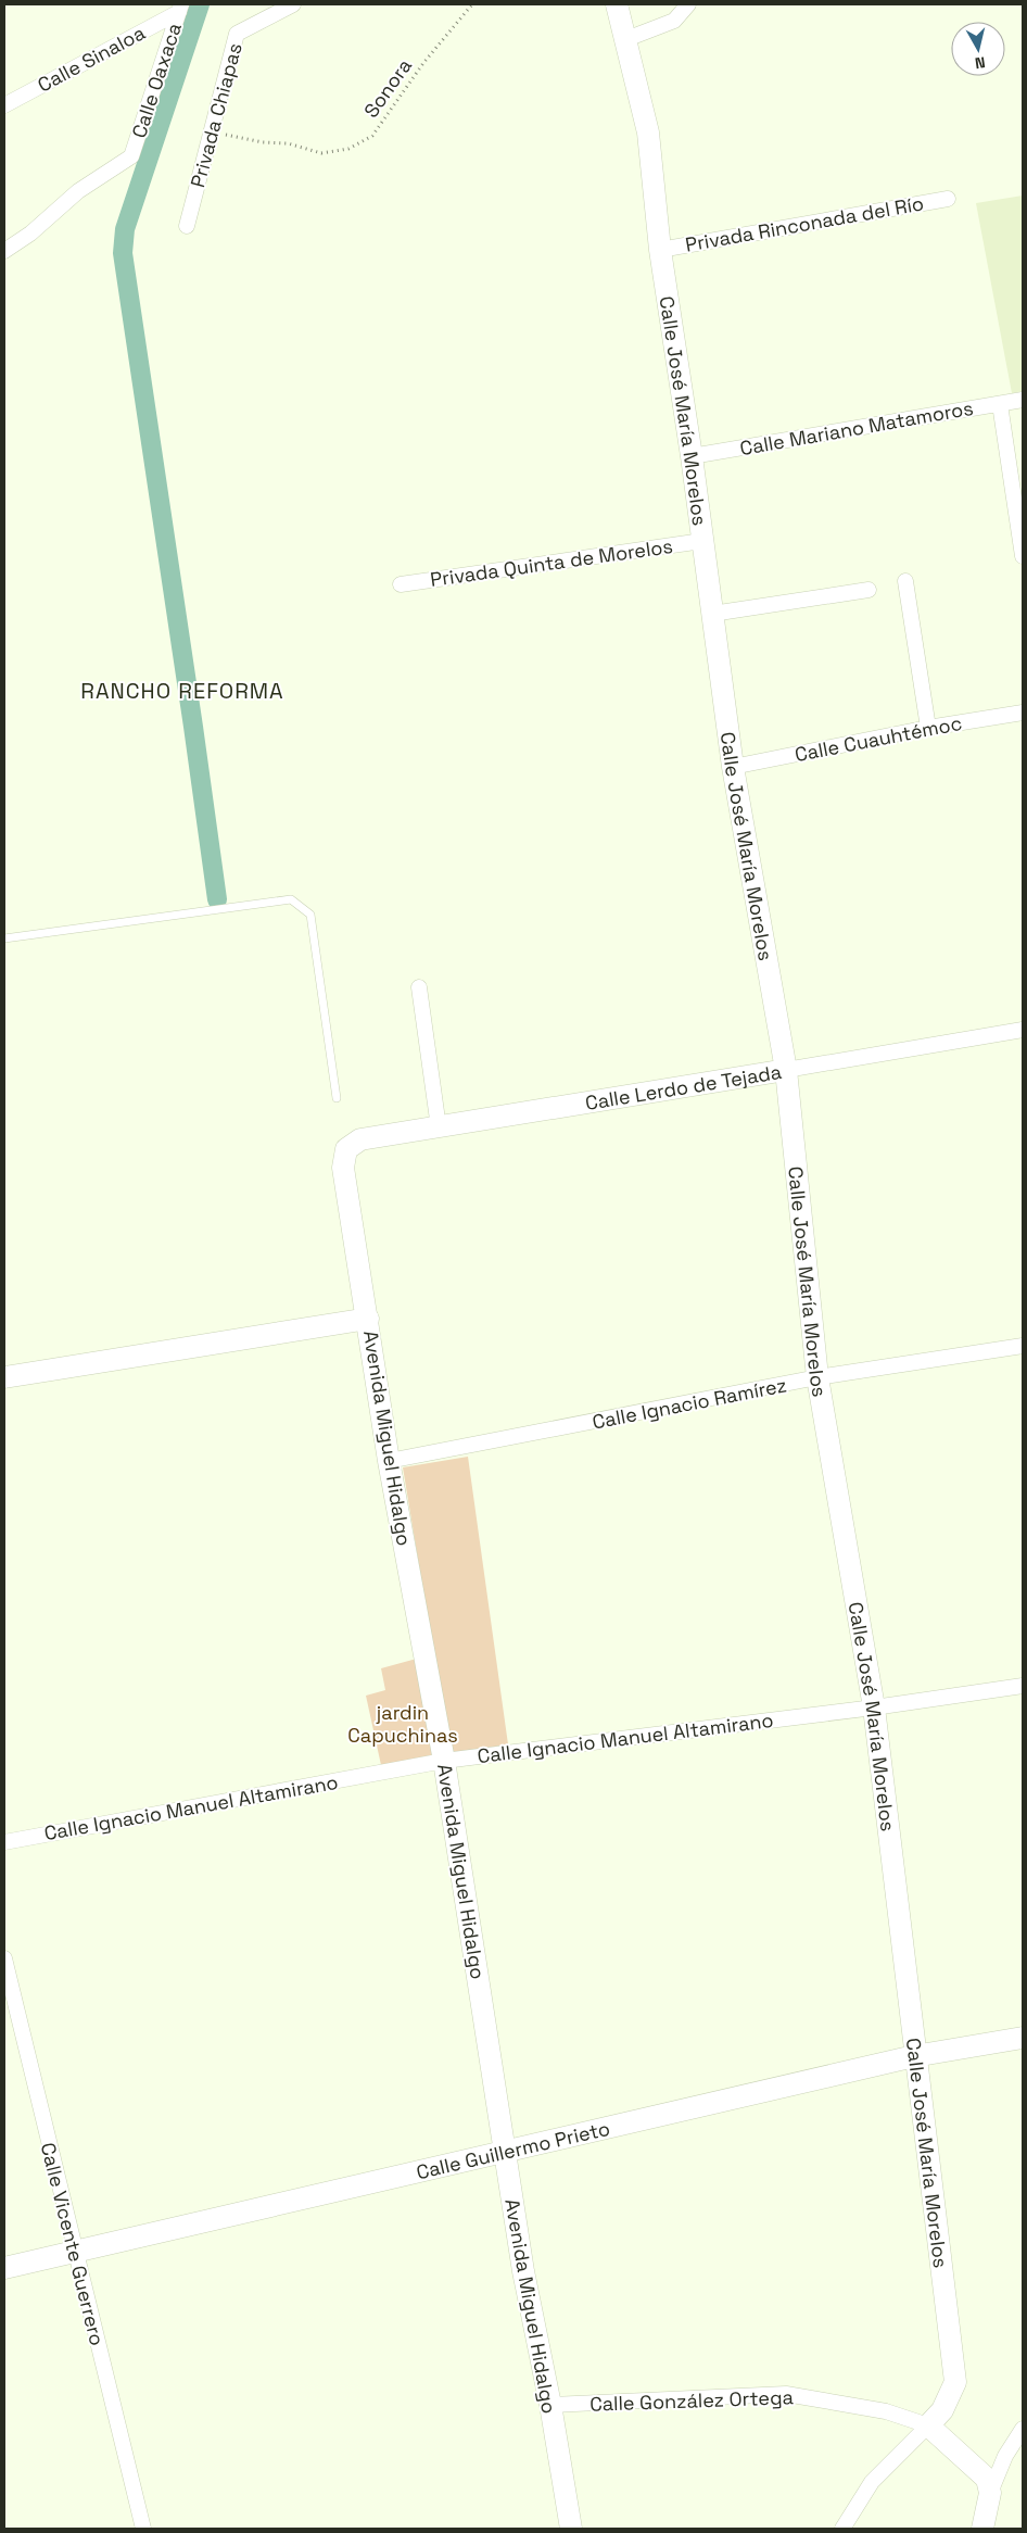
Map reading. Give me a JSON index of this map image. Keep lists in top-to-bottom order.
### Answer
{
  "streets": {
    "street": [
      "Calle Sinaloa",
      "Calle Oaxaca",
      "Privada Chiapas",
      "Privada Rinconada del Río",
      "Calle José María Morelos",
      "Calle Mariano Matamoros",
      "Privada Quinta de Morelos",
      "Calle Cuauhtémoc",
      "Calle Lerdo de Tejada",
      "Calle Ignacio Ramírez",
      "Avenida Miguel Hidalgo",
      "Calle Ignacio Manuel Altamirano",
      "Calle Guillermo Prieto",
      "Calle Vicente Guerrero",
      "Calle González Ortega"
    ],
    "path": ["Sonora"]
  },
  "crossings": [
    ["Calle Sinaloa", "Calle Oaxaca"],
    ["Sonora", "Privada Chiapas"],
    ["Privada Rinconada del Río", "Calle José María Morelos"],
    ["Calle José María Morelos", "Calle Mariano Matamoros"],
    ["Calle José María Morelos", "Privada Quinta de Morelos"],
    ["Calle José María Morelos", "Calle Cuauhtémoc"],
    ["Calle José María Morelos", "Calle Lerdo de Tejada"],
    ["Calle José María Morelos", "Calle Ignacio Ramírez"],
    ["Calle José María Morelos", "Calle Ignacio Manuel Altamirano"],
    ["Calle José María Morelos", "Calle Guillermo Prieto"],
    ["Calle José María Morelos", "Calle González Ortega"],
    ["Calle Lerdo de Tejada", "Avenida Miguel Hidalgo"],
    ["Calle Ignacio Ramírez", "Avenida Miguel Hidalgo"],
    ["Avenida Miguel Hidalgo", "Calle Ignacio Manuel Altamirano"],
    ["Avenida Miguel Hidalgo", "Calle Guillermo Prieto"],
    ["Avenida Miguel Hidalgo", "Calle González Ortega"],
    ["Calle Guillermo Prieto", "Calle Vicente Guerrero"]
  ],
  "districts": ["RANCHO REFORMA"],
  "parks": ["jardin Capuchinas"],
  "north": "bottom"
}
